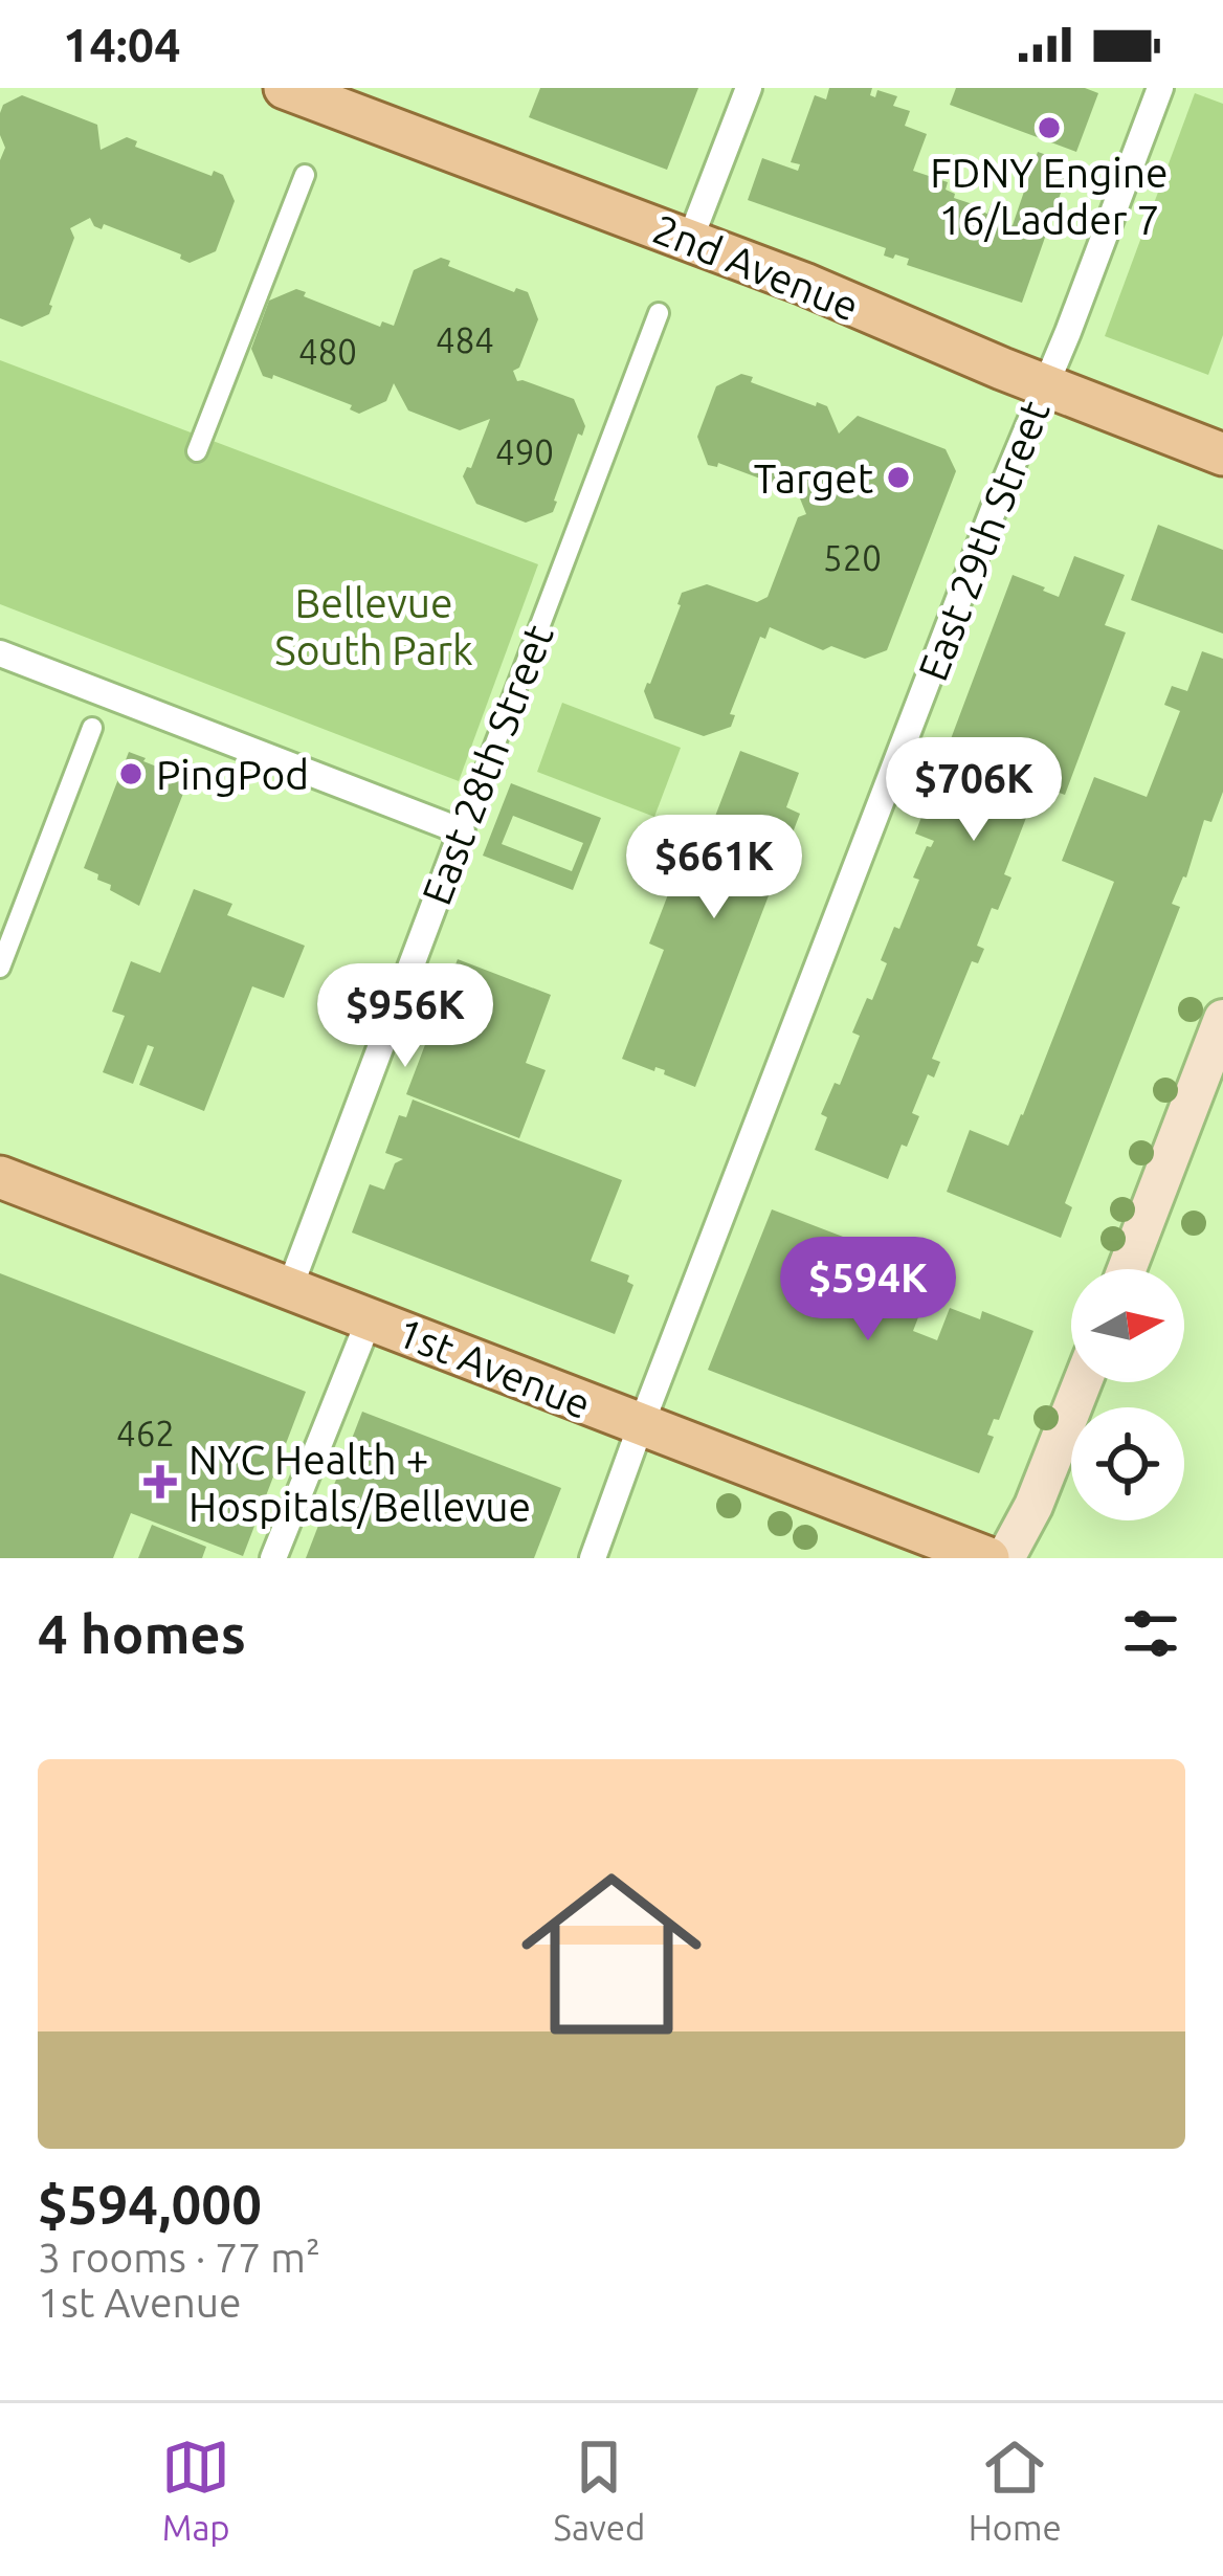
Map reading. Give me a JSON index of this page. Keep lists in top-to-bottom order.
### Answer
{
  "streets": {
    "main road": ["2nd Avenue", "1st Avenue"],
    "street": ["East 29th Street", "East 28th Street"]
  },
  "crossings": [
    ["2nd Avenue", "East 29th Street"],
    ["East 29th Street", "1st Avenue"],
    ["East 28th Street", "1st Avenue"]
  ],
  "parks": ["Bellevue South Park"],
  "places": {
    "other": ["FDNY Engine 16/Ladder 7", "Target", "PingPod"],
    "health": ["NYC Health + Hospitals/Bellevue"]
  },
  "house_numbers": [
    "484",
    "480",
    "490",
    "520",
    "462"
  ],
  "north": "right",
  "page": {
    "status": "14:04",
    "price": [
      "$706K",
      "$661K",
      "$956K",
      "$594K"
    ],
    "heading": "4 homes",
    "list": [
      {
        "name": "$594,000",
        "note": "3 rooms · 77 m² · 1st Avenue"
      }
    ],
    "tabs": ["Map", "Saved", "Home"]
  }
}
